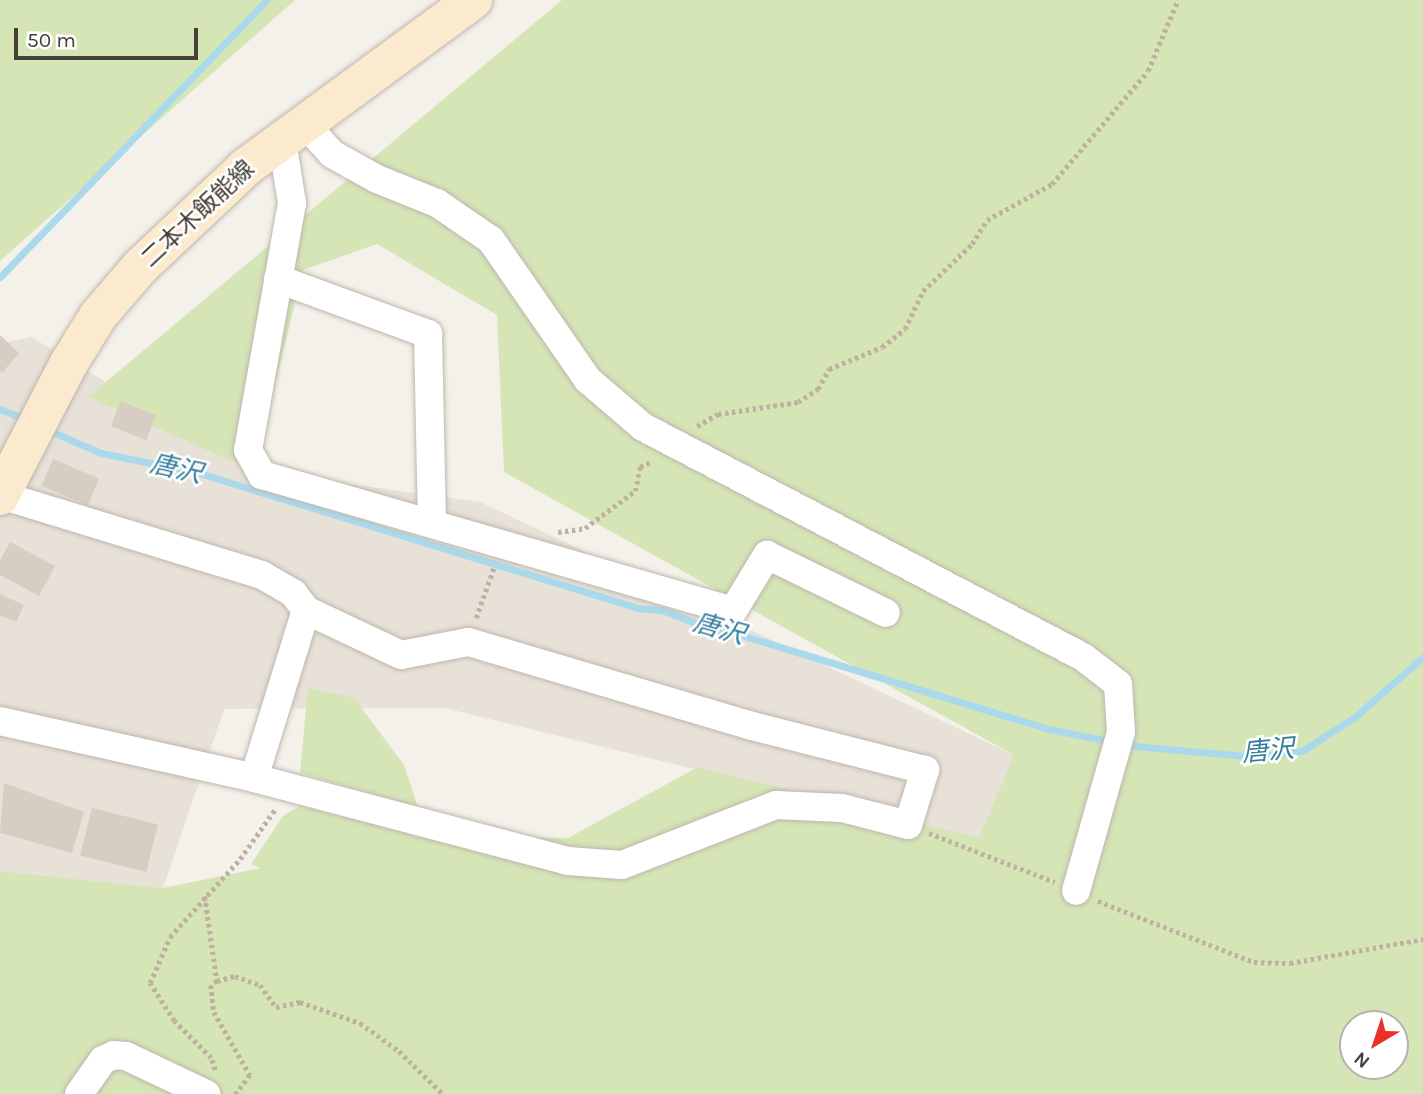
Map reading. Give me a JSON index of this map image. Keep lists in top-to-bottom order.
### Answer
{
  "streets": {
    "main road": ["二本木飯能線"]
  },
  "water": ["唐沢"],
  "scale_bar": "50 m",
  "north": "bottom left"
}
